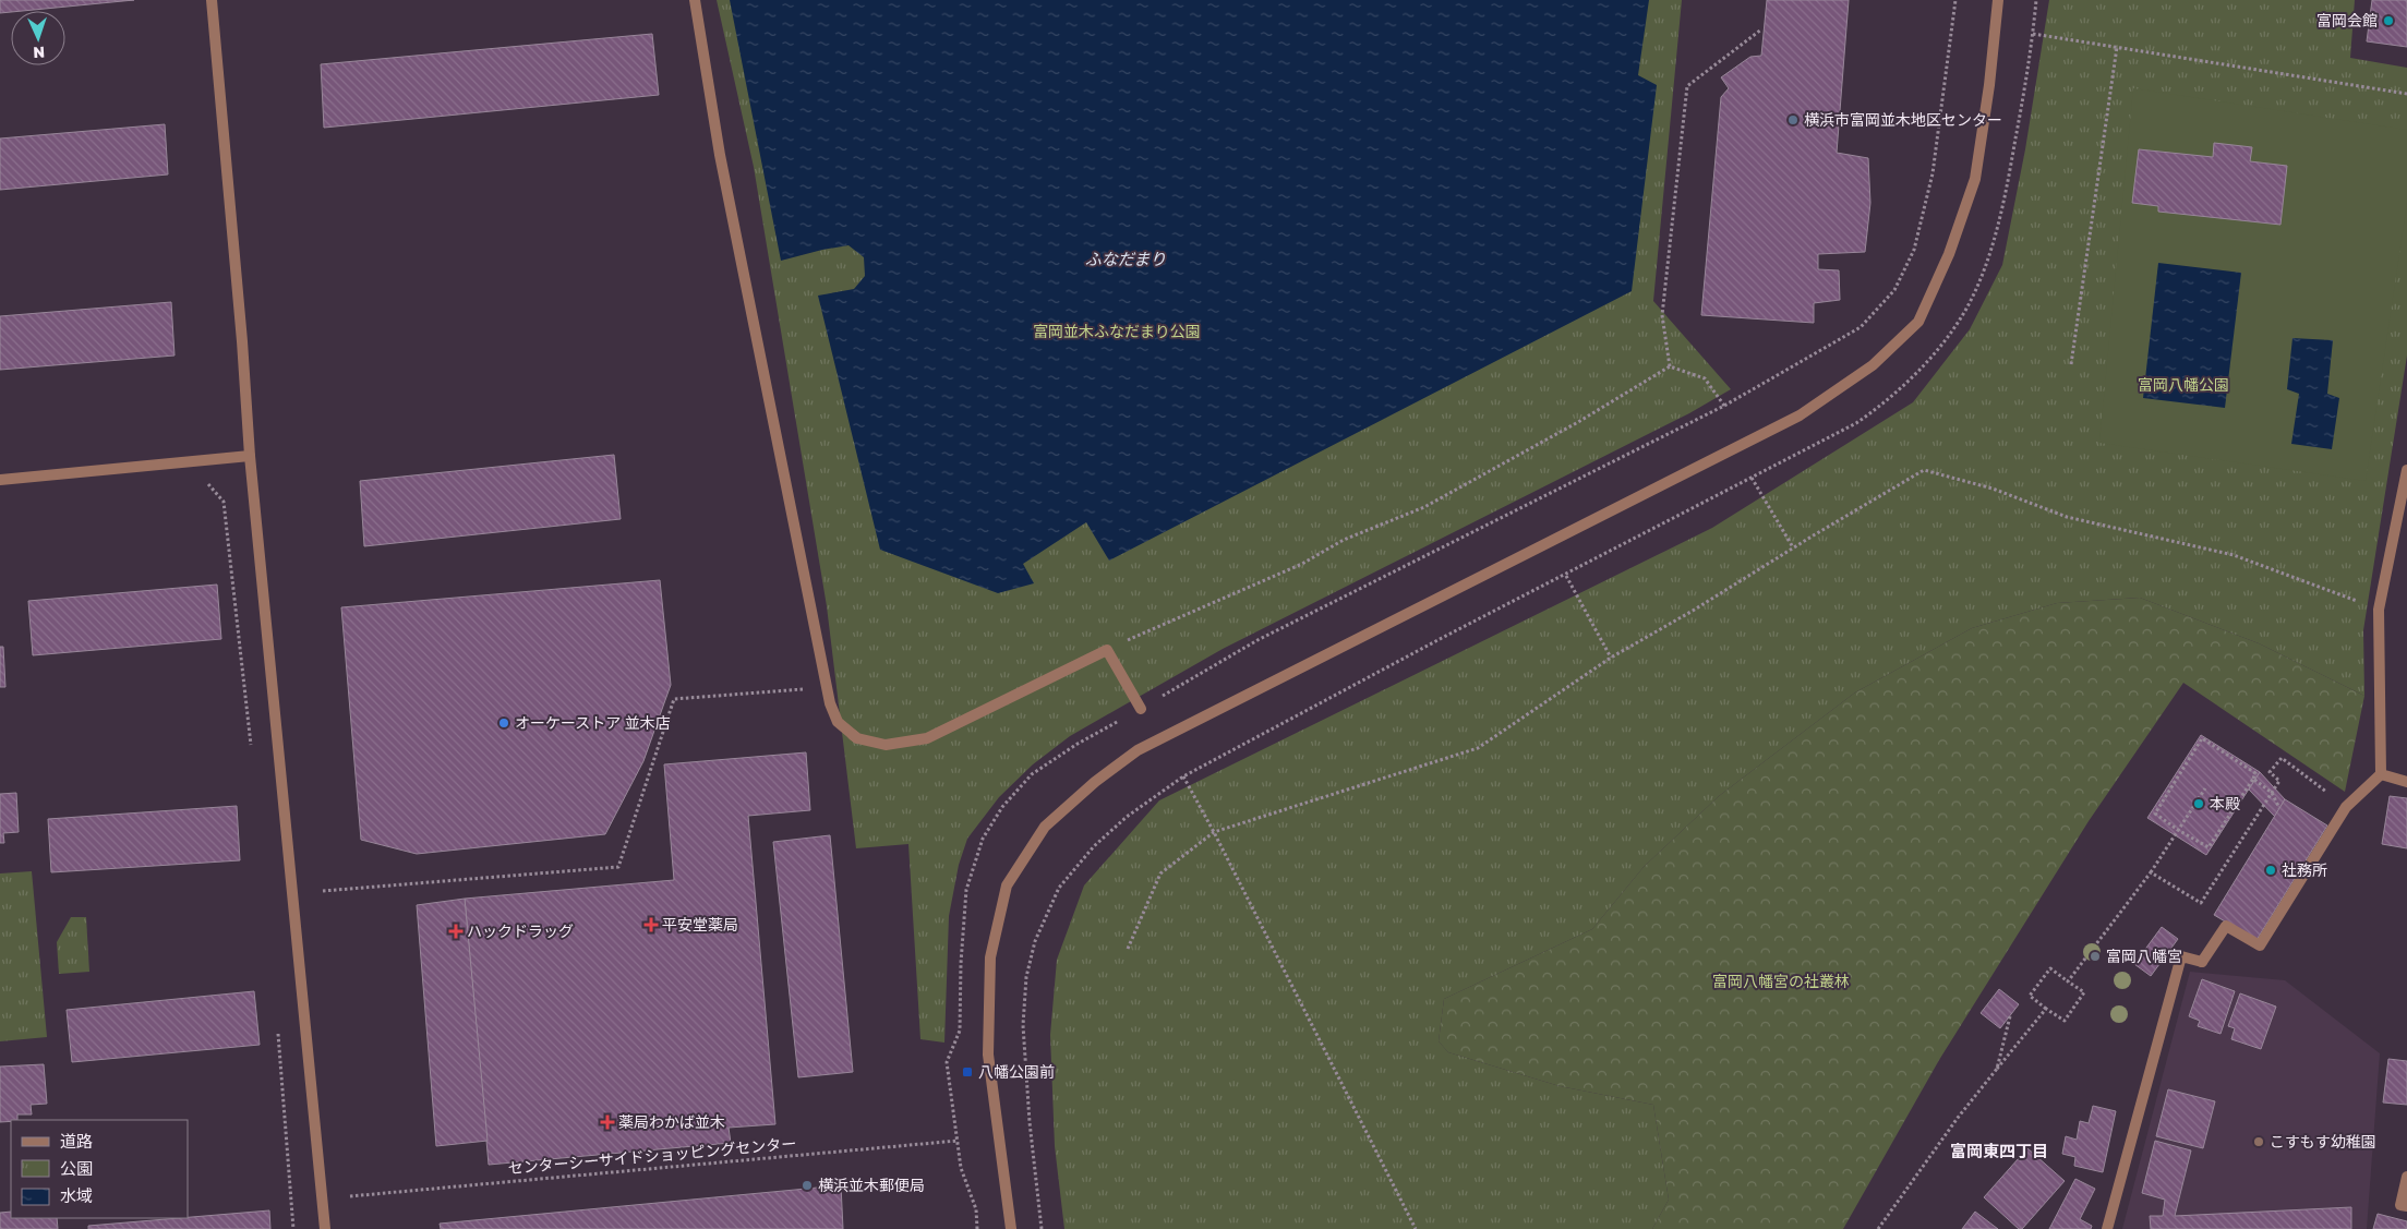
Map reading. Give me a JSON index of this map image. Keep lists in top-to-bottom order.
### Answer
{
  "streets": {
    "path": ["センターシーサイドショッピングセンター"]
  },
  "districts": ["富岡東四丁目"],
  "water": ["ふなだまり"],
  "parks": ["富岡並木ふなだまり公園", "富岡八幡公園", "富岡八幡宮の社叢林"],
  "places": {
    "other": [
      "富岡会館",
      "横浜市富岡並木地区センター",
      "オーケーストア 並木店",
      "本殿",
      "社務所",
      "富岡八幡宮",
      "こすもす幼稚園",
      "横浜並木郵便局"
    ],
    "health": ["平安堂薬局", "ハックドラッグ", "薬局わかば並木"],
    "transit": ["八幡公園前"]
  },
  "legend": ["道路", "公園", "水域"],
  "north": "bottom"
}
